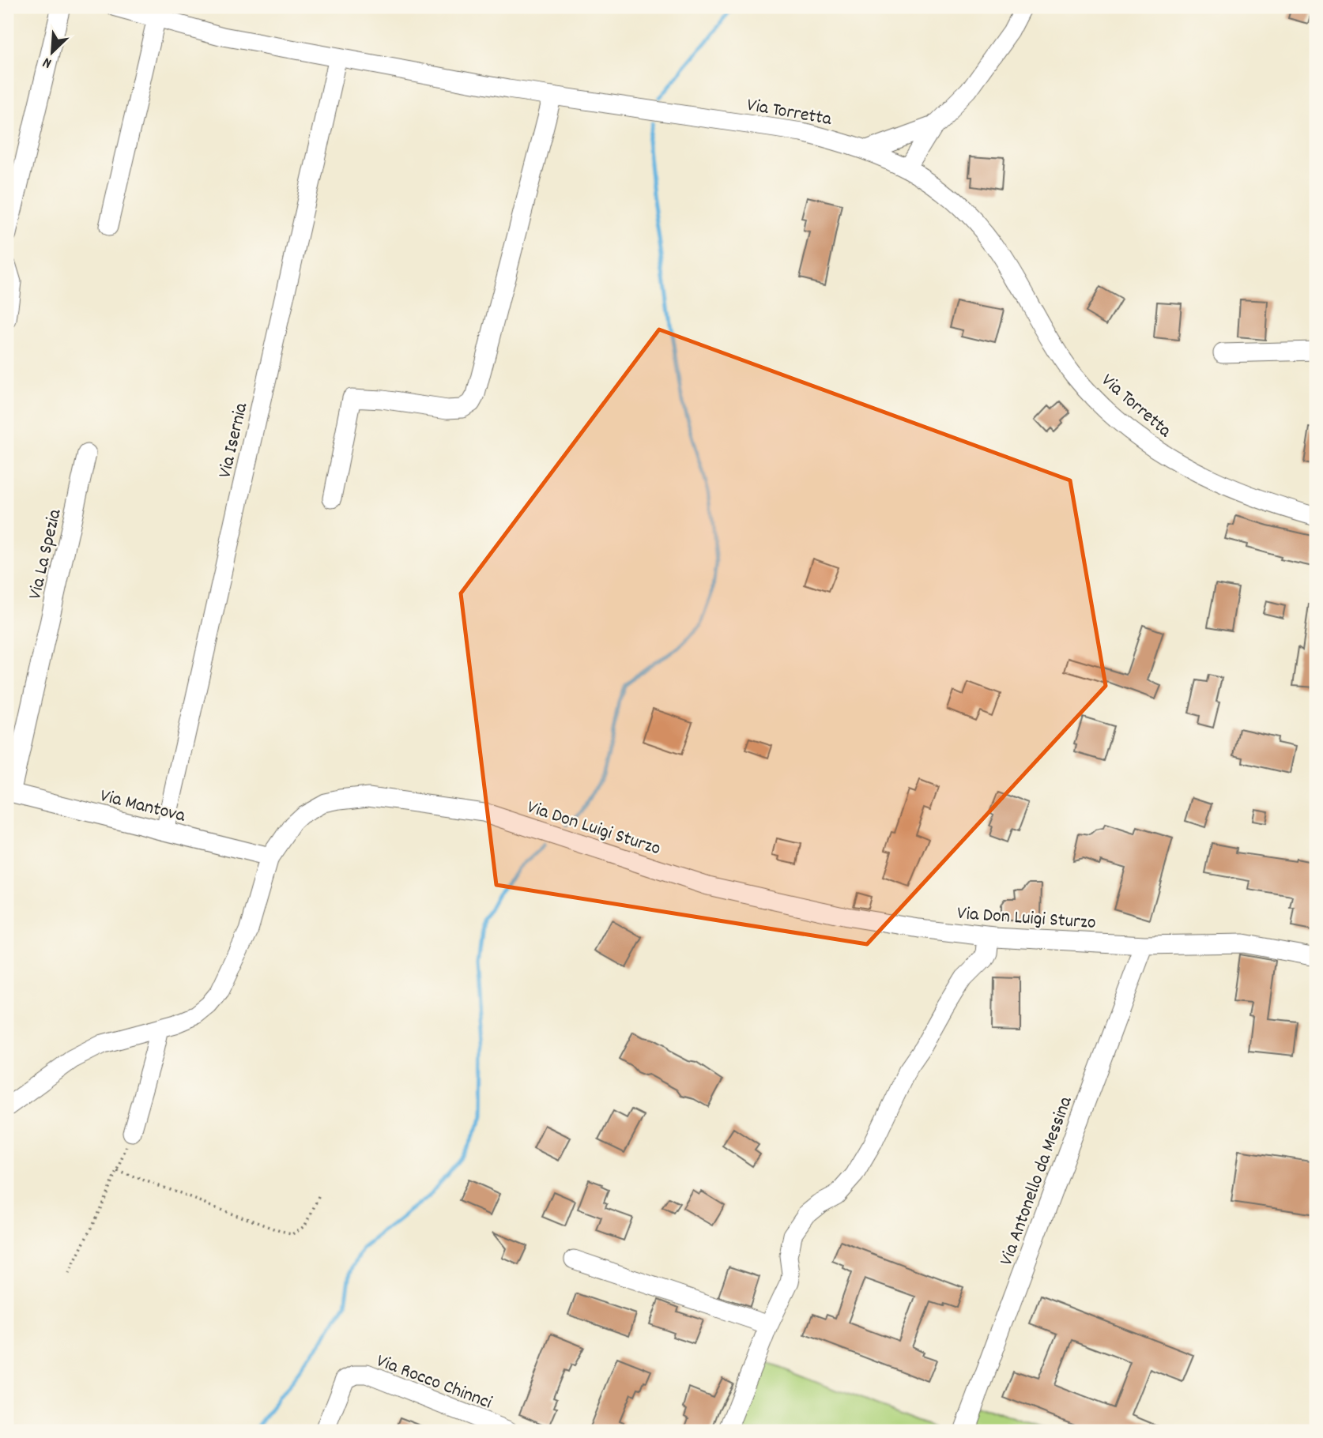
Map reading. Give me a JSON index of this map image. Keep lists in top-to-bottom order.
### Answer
{
  "streets": {
    "street": [
      "Via Torretta",
      "Via Isernia",
      "Via La Spezia",
      "Via Mantova",
      "Via Don Luigi Sturzo",
      "Via Antonello da Messina",
      "Via Rocco Chinnci"
    ]
  },
  "crossings": [
    ["Via Torretta", "Via Isernia"],
    ["Via Isernia", "Via Mantova"],
    ["Via La Spezia", "Via Mantova"],
    ["Via Mantova", "Via Don Luigi Sturzo"],
    ["Via Don Luigi Sturzo", "Via Antonello da Messina"]
  ],
  "north": "bottom left"
}
